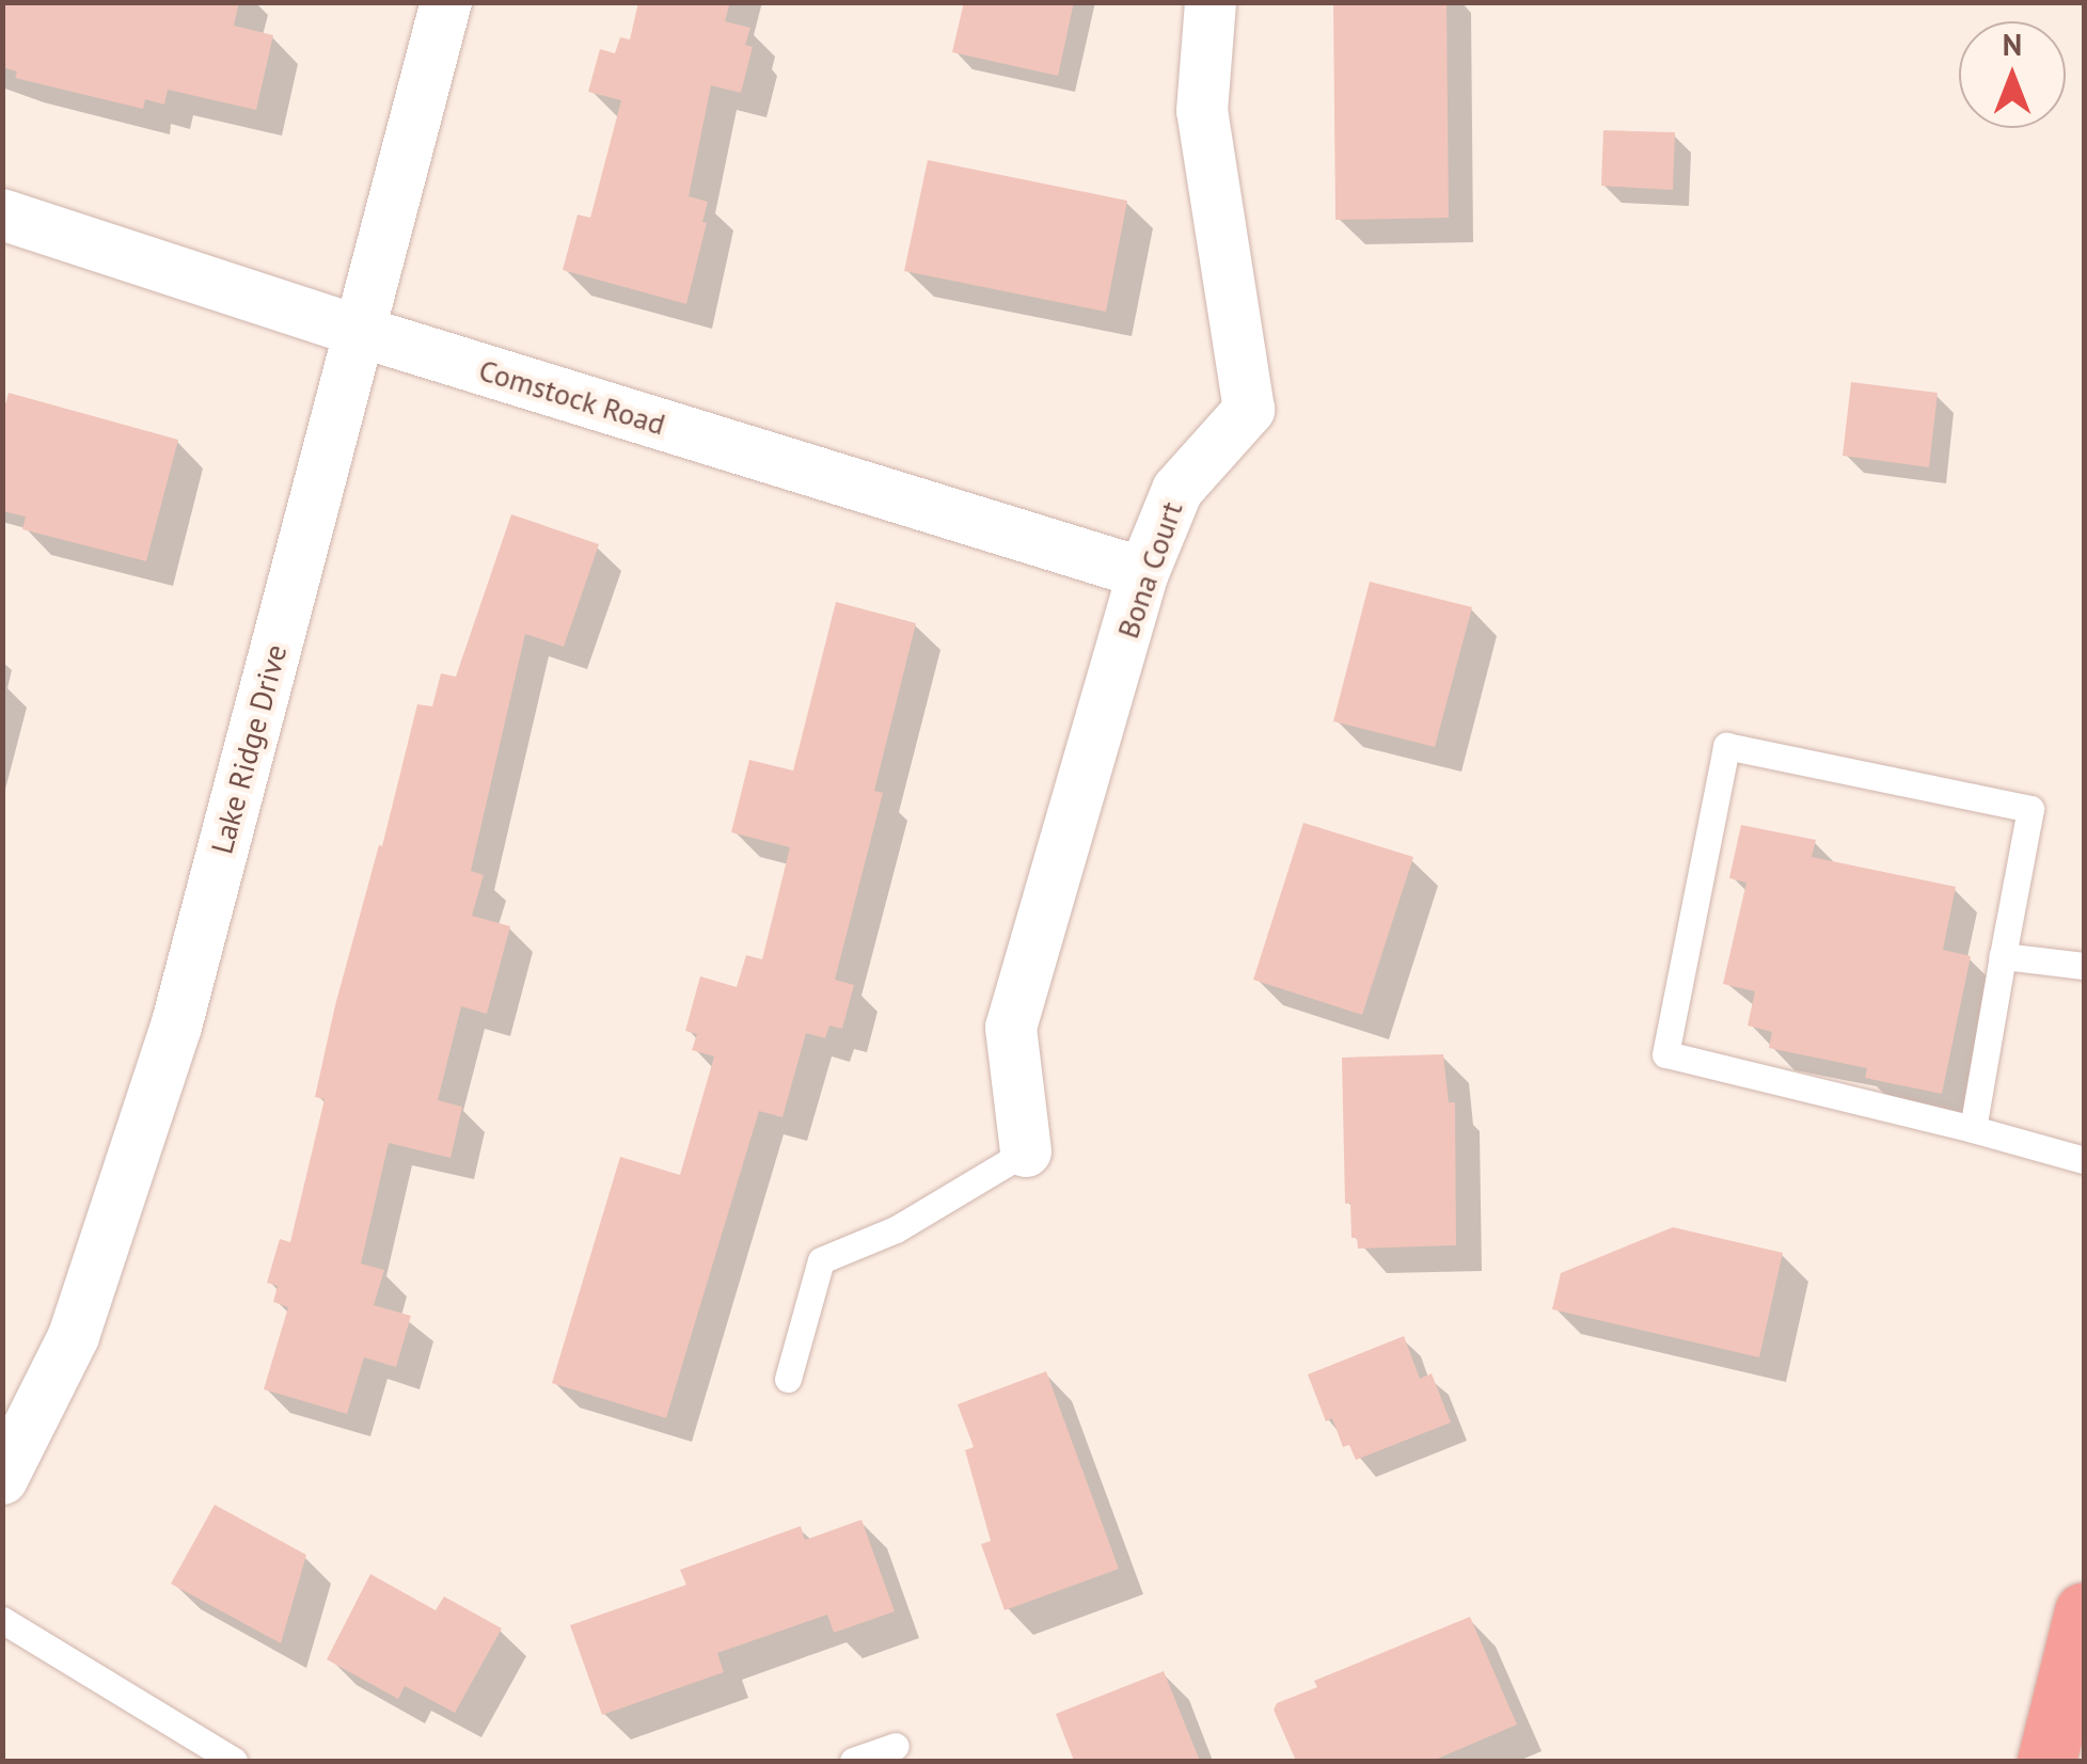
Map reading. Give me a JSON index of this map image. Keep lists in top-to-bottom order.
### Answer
{
  "streets": {
    "street": ["Comstock Road", "Bona Court", "Lake Ridge Drive"]
  },
  "crossings": [
    ["Comstock Road", "Bona Court"],
    ["Comstock Road", "Lake Ridge Drive"]
  ],
  "north": "top"
}
